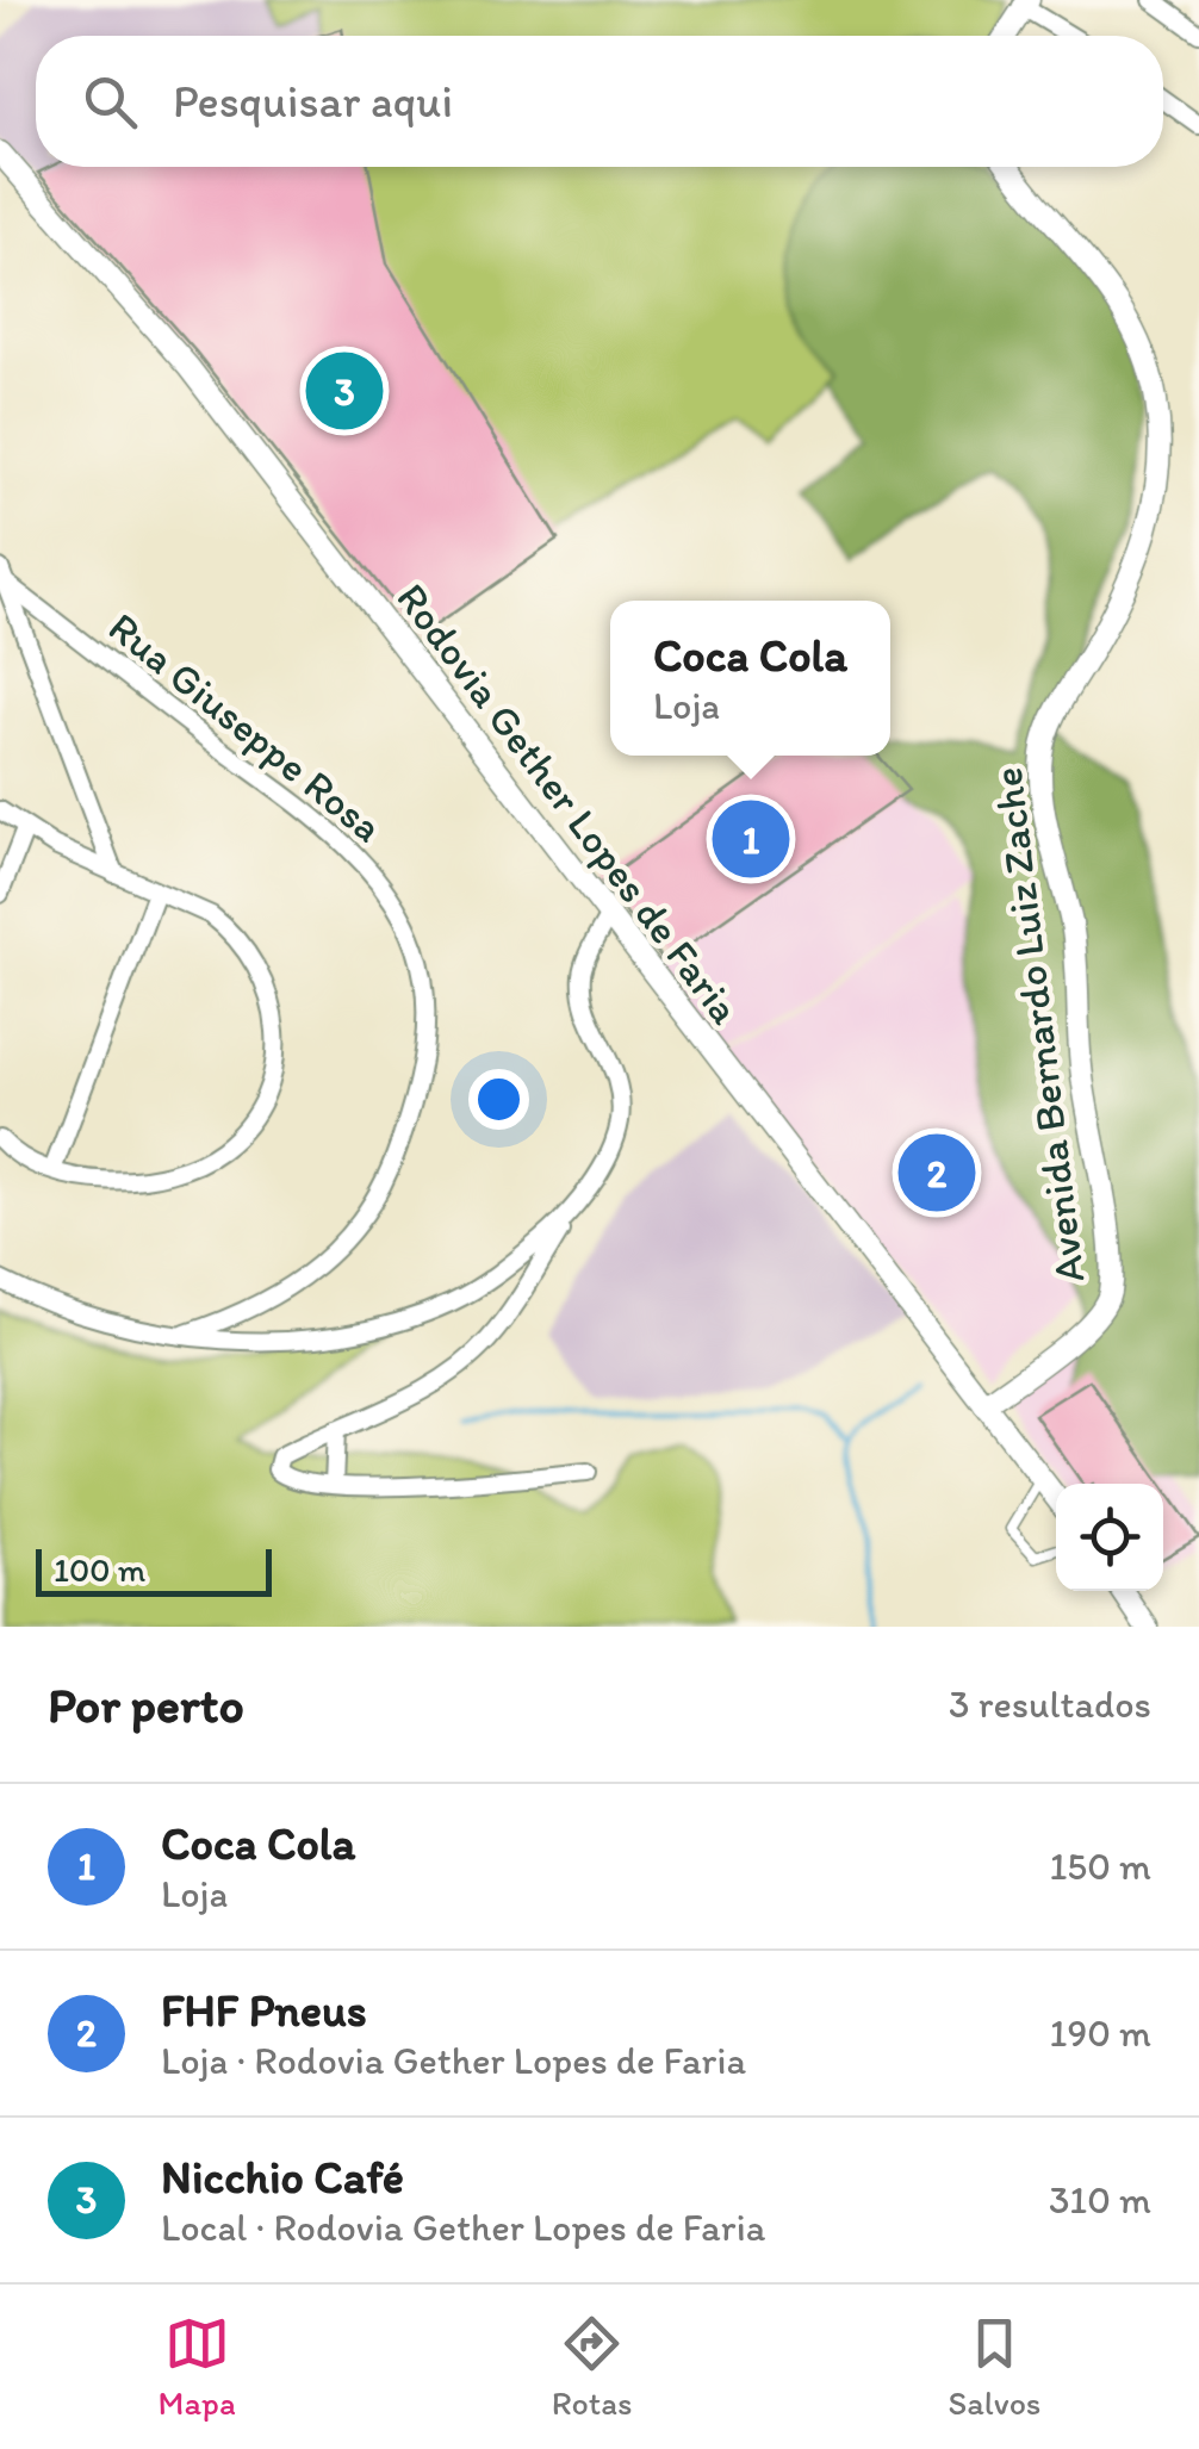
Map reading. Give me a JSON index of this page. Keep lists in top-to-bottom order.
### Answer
{
  "streets": {
    "street": ["Rua Giuseppe Rosa", "Rodovia Gether Lopes de Faria", "Avenida Bernardo Luiz Zache"]
  },
  "crossings": [
    ["Rodovia Gether Lopes de Faria", "Avenida Bernardo Luiz Zache"]
  ],
  "scale_bar": "100 m",
  "page": {
    "search": "Pesquisar aqui",
    "pins": ["3", "1", "2"],
    "popup": ["Coca Cola", "Loja"],
    "scale": "100 m",
    "heading": ["Por perto", "3 resultados"],
    "list": [
      {
        "mark": "1",
        "name": "Coca Cola",
        "note": "Loja",
        "value": "150 m"
      },
      {
        "mark": "2",
        "name": "FHF Pneus",
        "note": "Loja · Rodovia Gether Lopes de Faria",
        "value": "190 m"
      },
      {
        "mark": "3",
        "name": "Nicchio Café",
        "note": "Local · Rodovia Gether Lopes de Faria",
        "value": "310 m"
      }
    ],
    "nav": ["Mapa", "Rotas", "Salvos"]
  }
}
